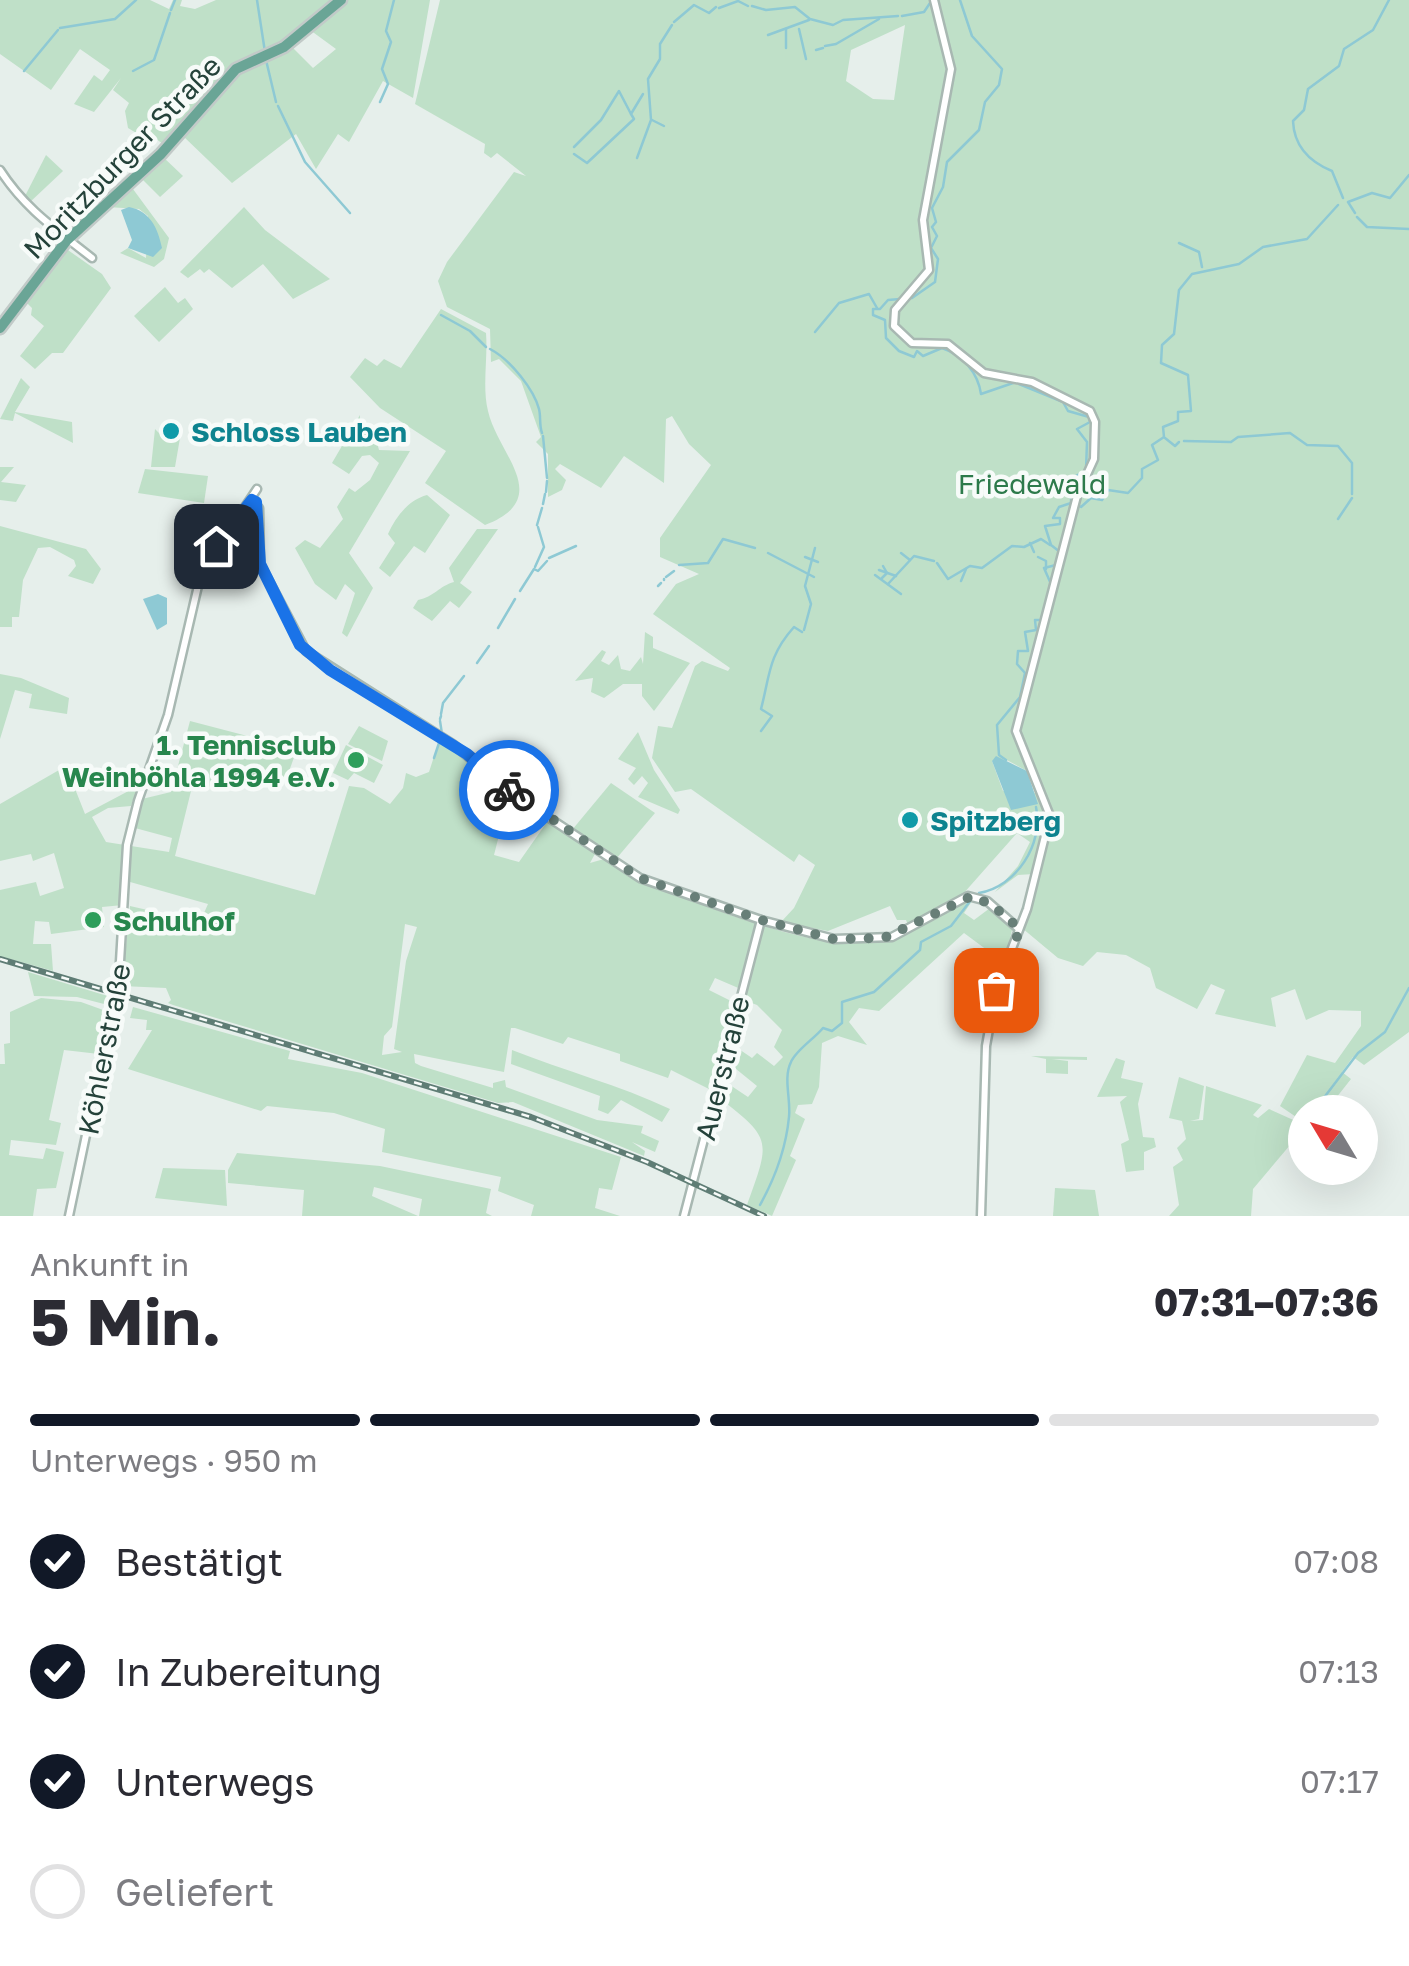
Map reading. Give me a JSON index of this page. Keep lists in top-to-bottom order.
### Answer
{
  "streets": {
    "main road": ["Moritzburger Straße"],
    "street": ["Köhlerstraße", "Auerstraße"]
  },
  "parks": ["Friedewald"],
  "places": [
    "Schloss Lauben",
    "1. Tennisclub Weinböhla 1994 e.V.",
    "Spitzberg",
    "Schulhof"
  ],
  "north": "top left",
  "page": {
    "heading": ["5 Min.", "Ankunft in", "07:31–07:36"],
    "bar": "Unterwegs · 950 m",
    "list": [
      ["Bestätigt", "07:08"],
      ["In Zubereitung", "07:13"],
      ["Unterwegs", "07:17"],
      "Geliefert"
    ]
  }
}
